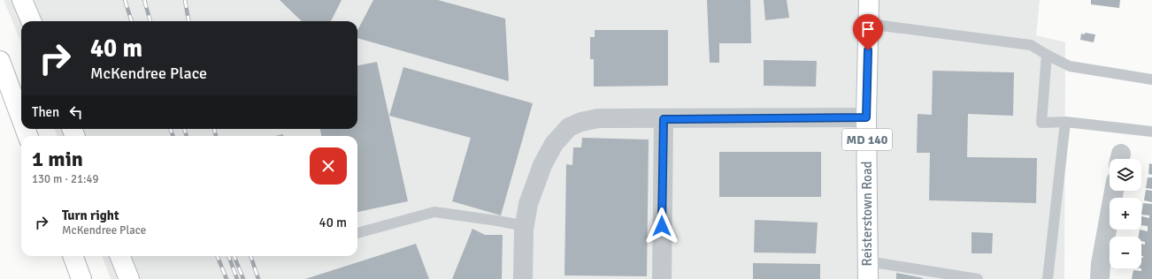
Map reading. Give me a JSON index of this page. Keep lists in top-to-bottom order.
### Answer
{
  "streets": {
    "main road": ["MD 140", "Reisterstown Road"]
  },
  "page": {
    "turn": ["40 m", "McKendree Place"],
    "then": "Then",
    "heading": ["1 min", "130 m · 21:49"],
    "map_buttons": ["+", "−"],
    "list": [
      {
        "name": "Turn right",
        "note": "McKendree Place",
        "value": "40 m"
      }
    ]
  }
}
